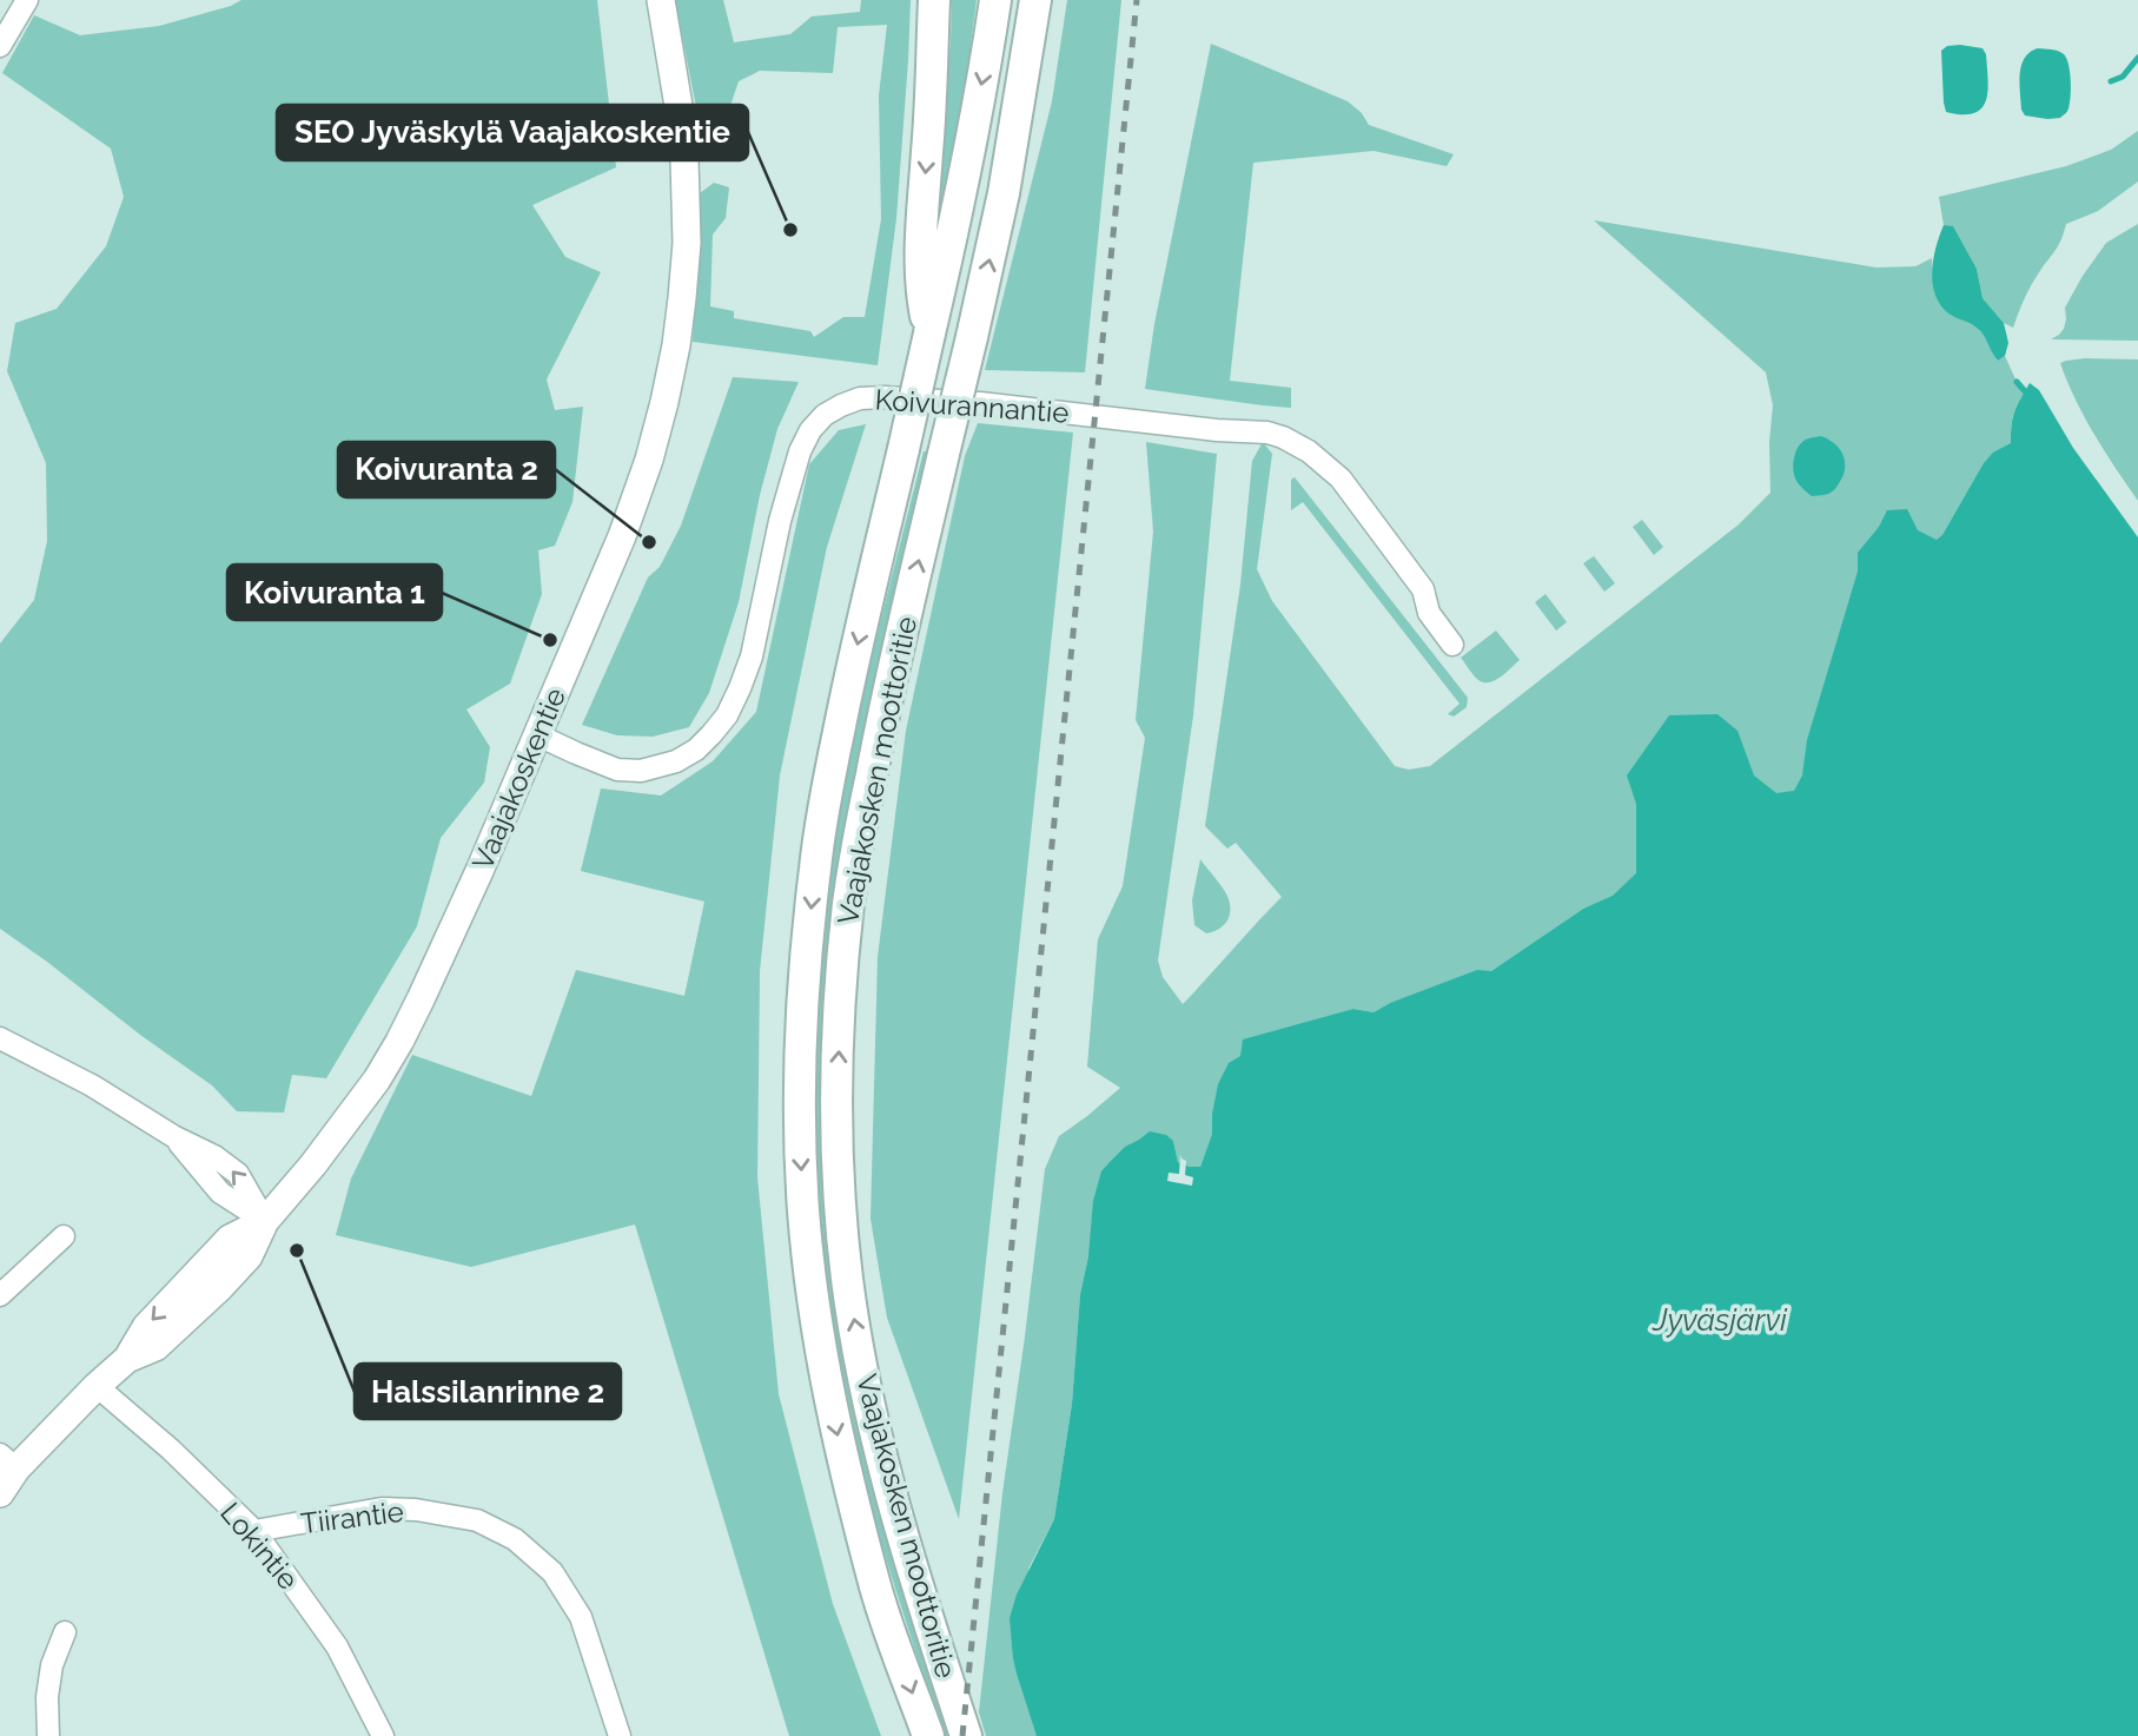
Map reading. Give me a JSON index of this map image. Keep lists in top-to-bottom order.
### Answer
{
  "streets": {
    "highway": ["Vaajakosken moottoritie"],
    "main road": ["Vaajakoskentie"],
    "street": ["Koivurannantie", "Tiirantie", "Lokintie"]
  },
  "crossings": [
    ["Koivurannantie", "Vaajakoskentie"],
    ["Vaajakoskentie", "Lokintie"],
    ["Tiirantie", "Lokintie"]
  ],
  "water": ["Jyväsjärvi"],
  "places": [
    "SEO Jyväskylä Vaajakoskentie",
    "Koivuranta 2",
    "Koivuranta 1",
    "Halssilanrinne 2"
  ]
}
